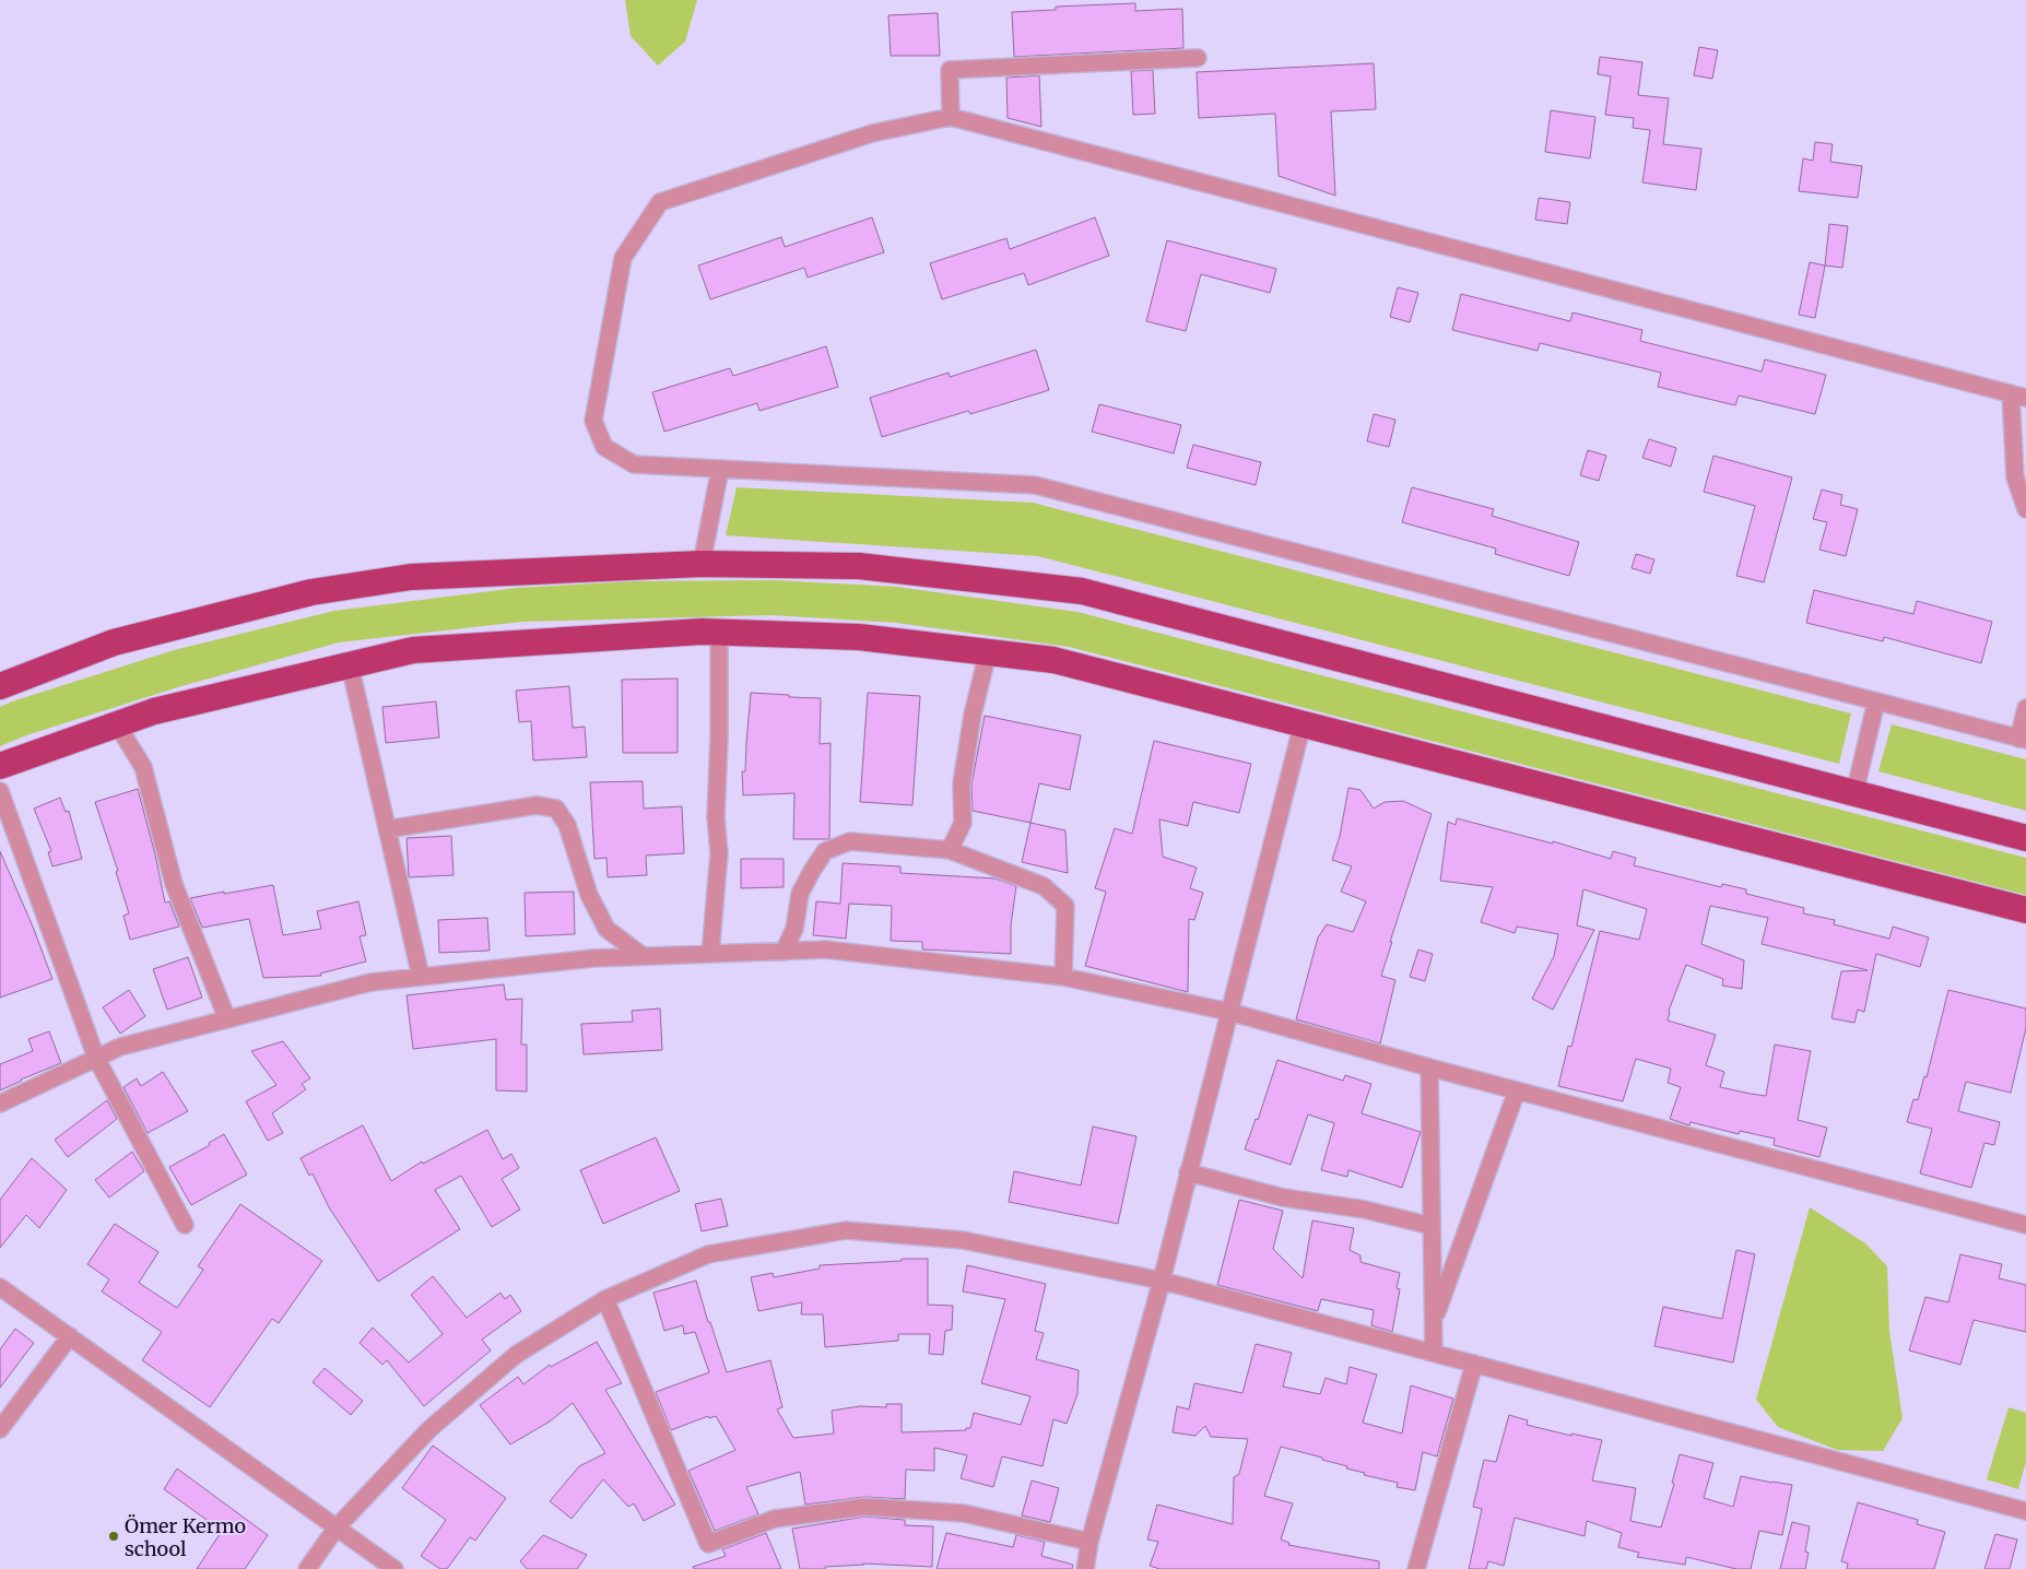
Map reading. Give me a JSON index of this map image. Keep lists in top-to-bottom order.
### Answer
{
  "places": ["Ömer Kermo school"]
}
